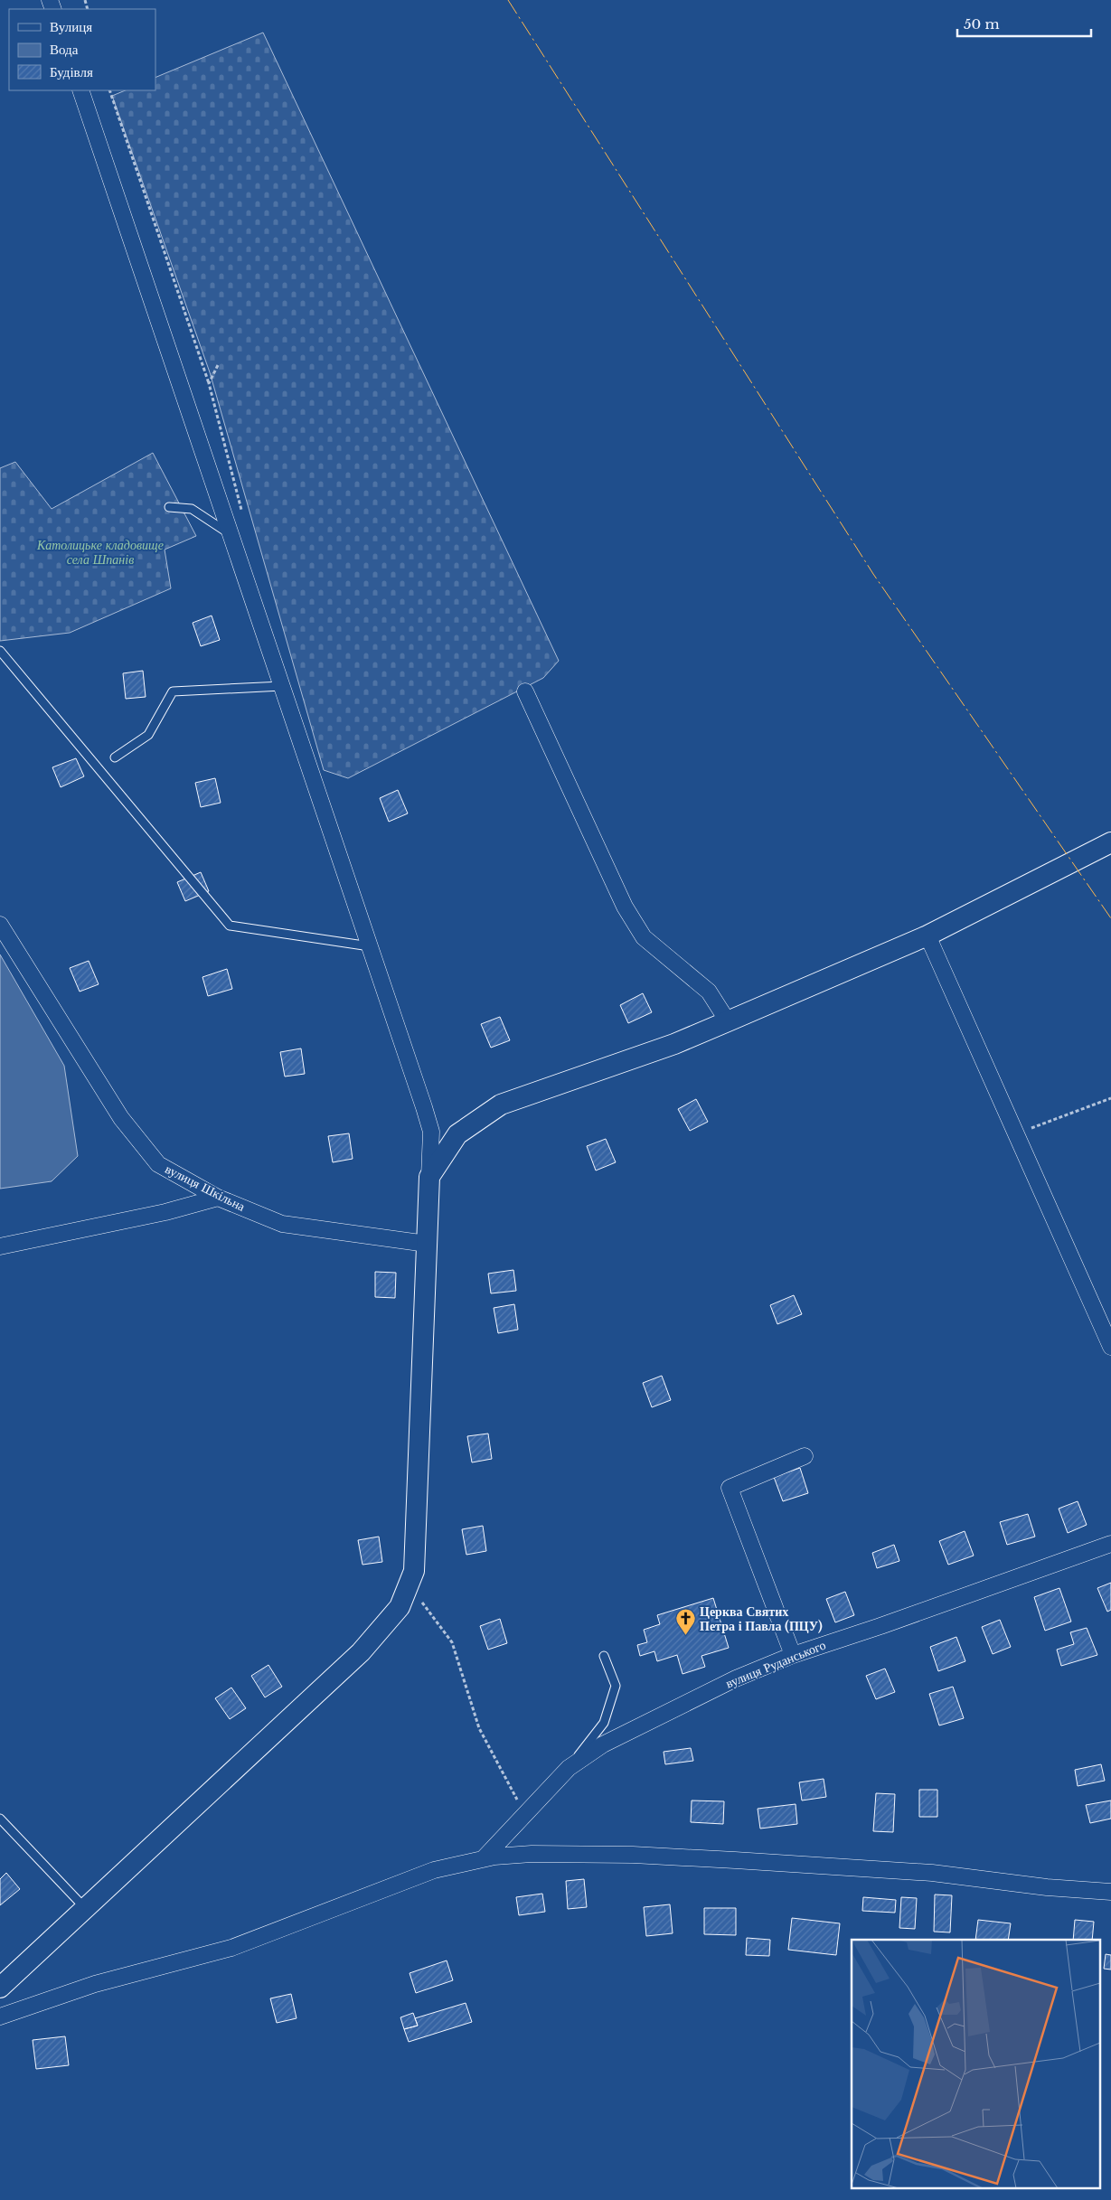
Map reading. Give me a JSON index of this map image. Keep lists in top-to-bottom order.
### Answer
{
  "streets": {
    "street": ["вулиця Шкільна", "вулиця Руданського"]
  },
  "parks": ["Католицьке кладовище села Шпанів"],
  "places": {
    "church": ["Церква Святих Петра і Павла (ПЦУ)"]
  },
  "legend": ["Вулиця", "Вода", "Будівля"],
  "scale_bar": "50 m"
}
